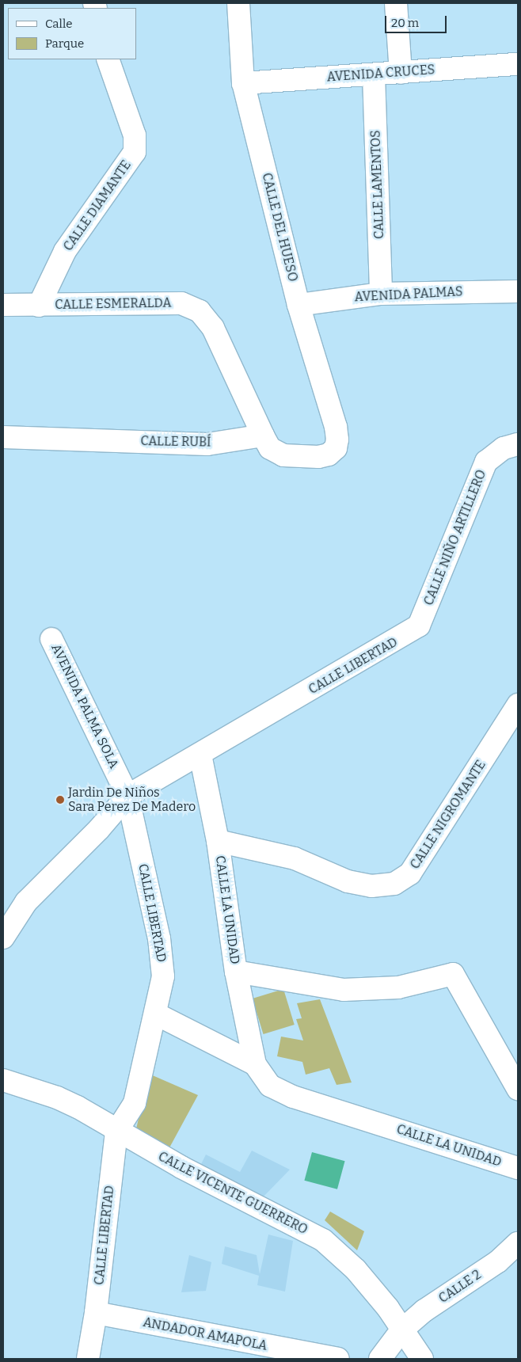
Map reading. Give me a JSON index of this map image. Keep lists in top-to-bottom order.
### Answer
{
  "streets": {
    "street": [
      "AVENIDA CRUCES",
      "CALLE LAMENTOS",
      "CALLE DIAMANTE",
      "CALLE DEL HUESO",
      "AVENIDA PALMAS",
      "CALLE ESMERALDA",
      "CALLE RUBÍ",
      "CALLE NIÑO ARTILLERO",
      "CALLE LIBERTAD",
      "AVENIDA PALMA SOLA",
      "CALLE NIGROMANTE",
      "CALLE LA UNIDAD",
      "CALLE VICENTE GUERRERO",
      "CALLE 2",
      "ANDADOR AMAPOLA"
    ]
  },
  "crossings": [
    ["AVENIDA CRUCES", "CALLE LAMENTOS"],
    ["AVENIDA CRUCES", "CALLE DEL HUESO"],
    ["CALLE LAMENTOS", "AVENIDA PALMAS"],
    ["CALLE DIAMANTE", "CALLE ESMERALDA"],
    ["CALLE DEL HUESO", "AVENIDA PALMAS"],
    ["CALLE DEL HUESO", "CALLE ESMERALDA"],
    ["CALLE DEL HUESO", "CALLE RUBÍ"],
    ["CALLE ESMERALDA", "CALLE RUBÍ"],
    ["CALLE NIÑO ARTILLERO", "CALLE LIBERTAD"],
    ["CALLE LIBERTAD", "AVENIDA PALMA SOLA"],
    ["CALLE LIBERTAD", "CALLE LA UNIDAD"],
    ["CALLE LIBERTAD", "CALLE VICENTE GUERRERO"],
    ["CALLE LIBERTAD", "ANDADOR AMAPOLA"],
    ["CALLE NIGROMANTE", "CALLE LA UNIDAD"],
    ["CALLE VICENTE GUERRERO", "CALLE 2"]
  ],
  "places": ["Jardin De Niños Sara Perez De Madero"],
  "legend": ["Calle", "Parque"],
  "scale_bar": "20 m"
}
